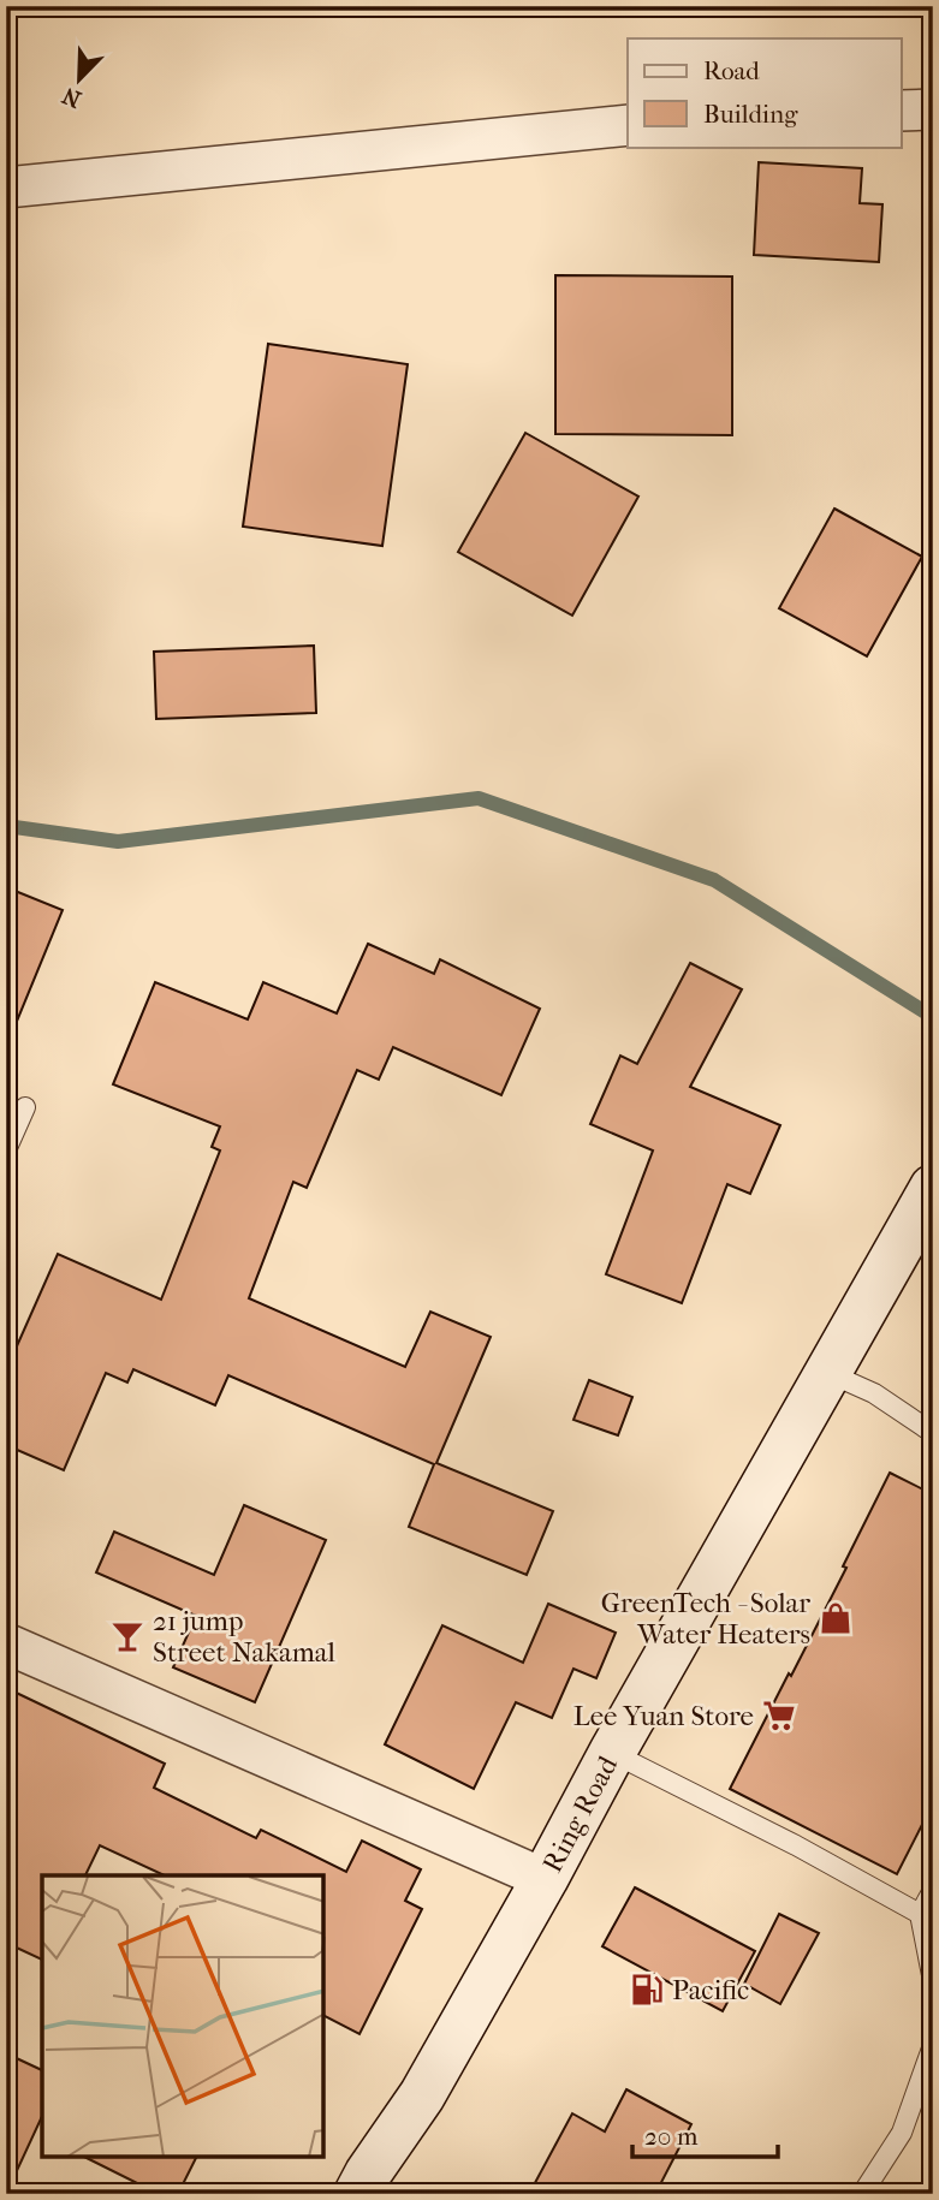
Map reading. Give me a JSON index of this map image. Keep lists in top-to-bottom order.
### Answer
{
  "streets": {
    "main road": ["Ring Road"]
  },
  "places": {
    "shop": ["GreenTech - Solar Water Heaters"],
    "bar": ["21 jump Street Nakamal"],
    "supermarket": ["Lee Yuan Store"],
    "fuel station": ["Pacific"]
  },
  "legend": ["Road", "Building"],
  "scale_bar": "20 m",
  "north": "bottom left"
}
